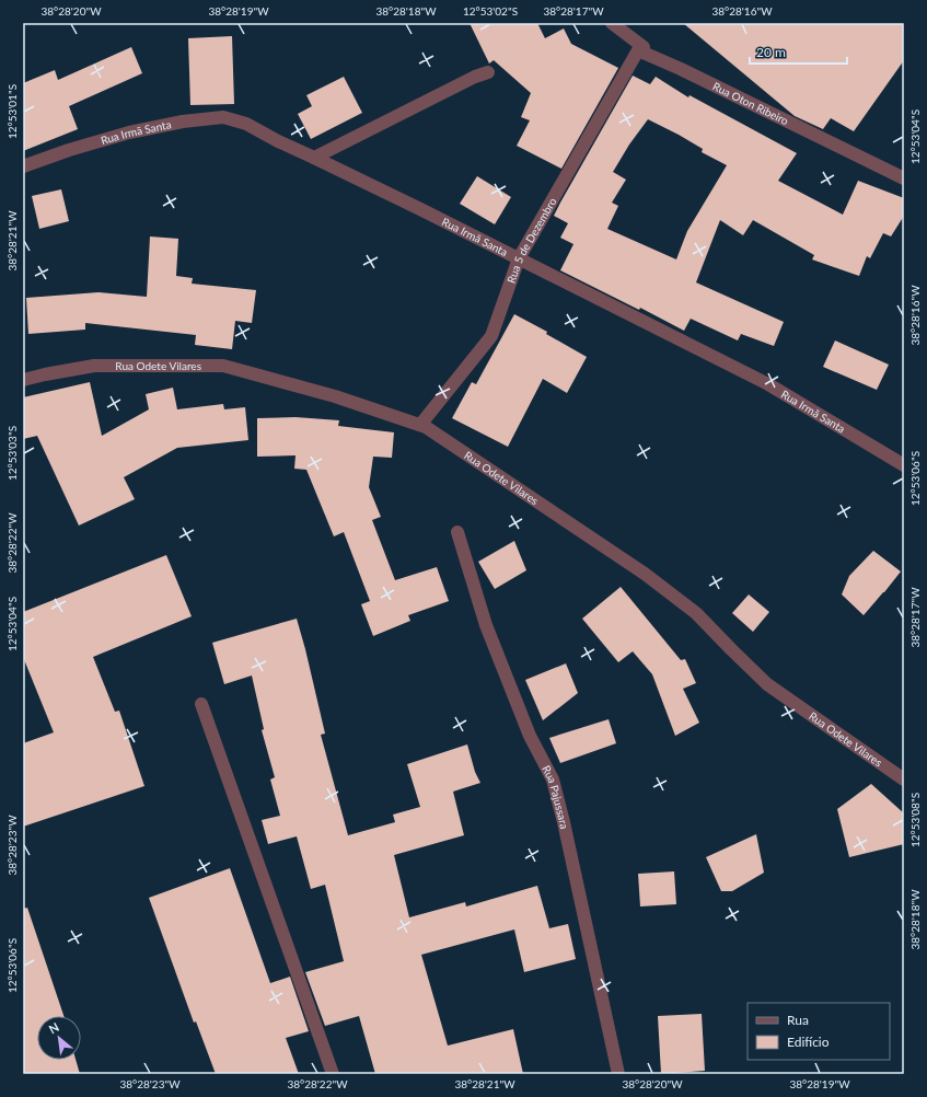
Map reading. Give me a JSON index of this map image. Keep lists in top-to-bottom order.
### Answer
{
  "streets": {
    "street": [
      "Rua Oton Ribeiro",
      "Rua Irmã Santa",
      "Rua 5 de Dezembro",
      "Rua Odete Vilares",
      "Rua Pajussara"
    ]
  },
  "crossings": [
    ["Rua Oton Ribeiro", "Rua 5 de Dezembro"],
    ["Rua Irmã Santa", "Rua 5 de Dezembro"],
    ["Rua 5 de Dezembro", "Rua Odete Vilares"]
  ],
  "legend": ["Rua", "Edifício"],
  "scale_bar": "20 m",
  "north": "top left",
  "coordinates": [
    "38°28'20\"W",
    "38°28'19\"W",
    "38°28'18\"W",
    "12°53'02\"S",
    "38°28'17\"W",
    "38°28'16\"W",
    "12°53'01\"S",
    "12°53'04\"S",
    "38°28'21\"W",
    "12°53'03\"S",
    "12°53'06\"S",
    "38°28'22\"W",
    "12°53'08\"S",
    "38°28'23\"W"
  ]
}
